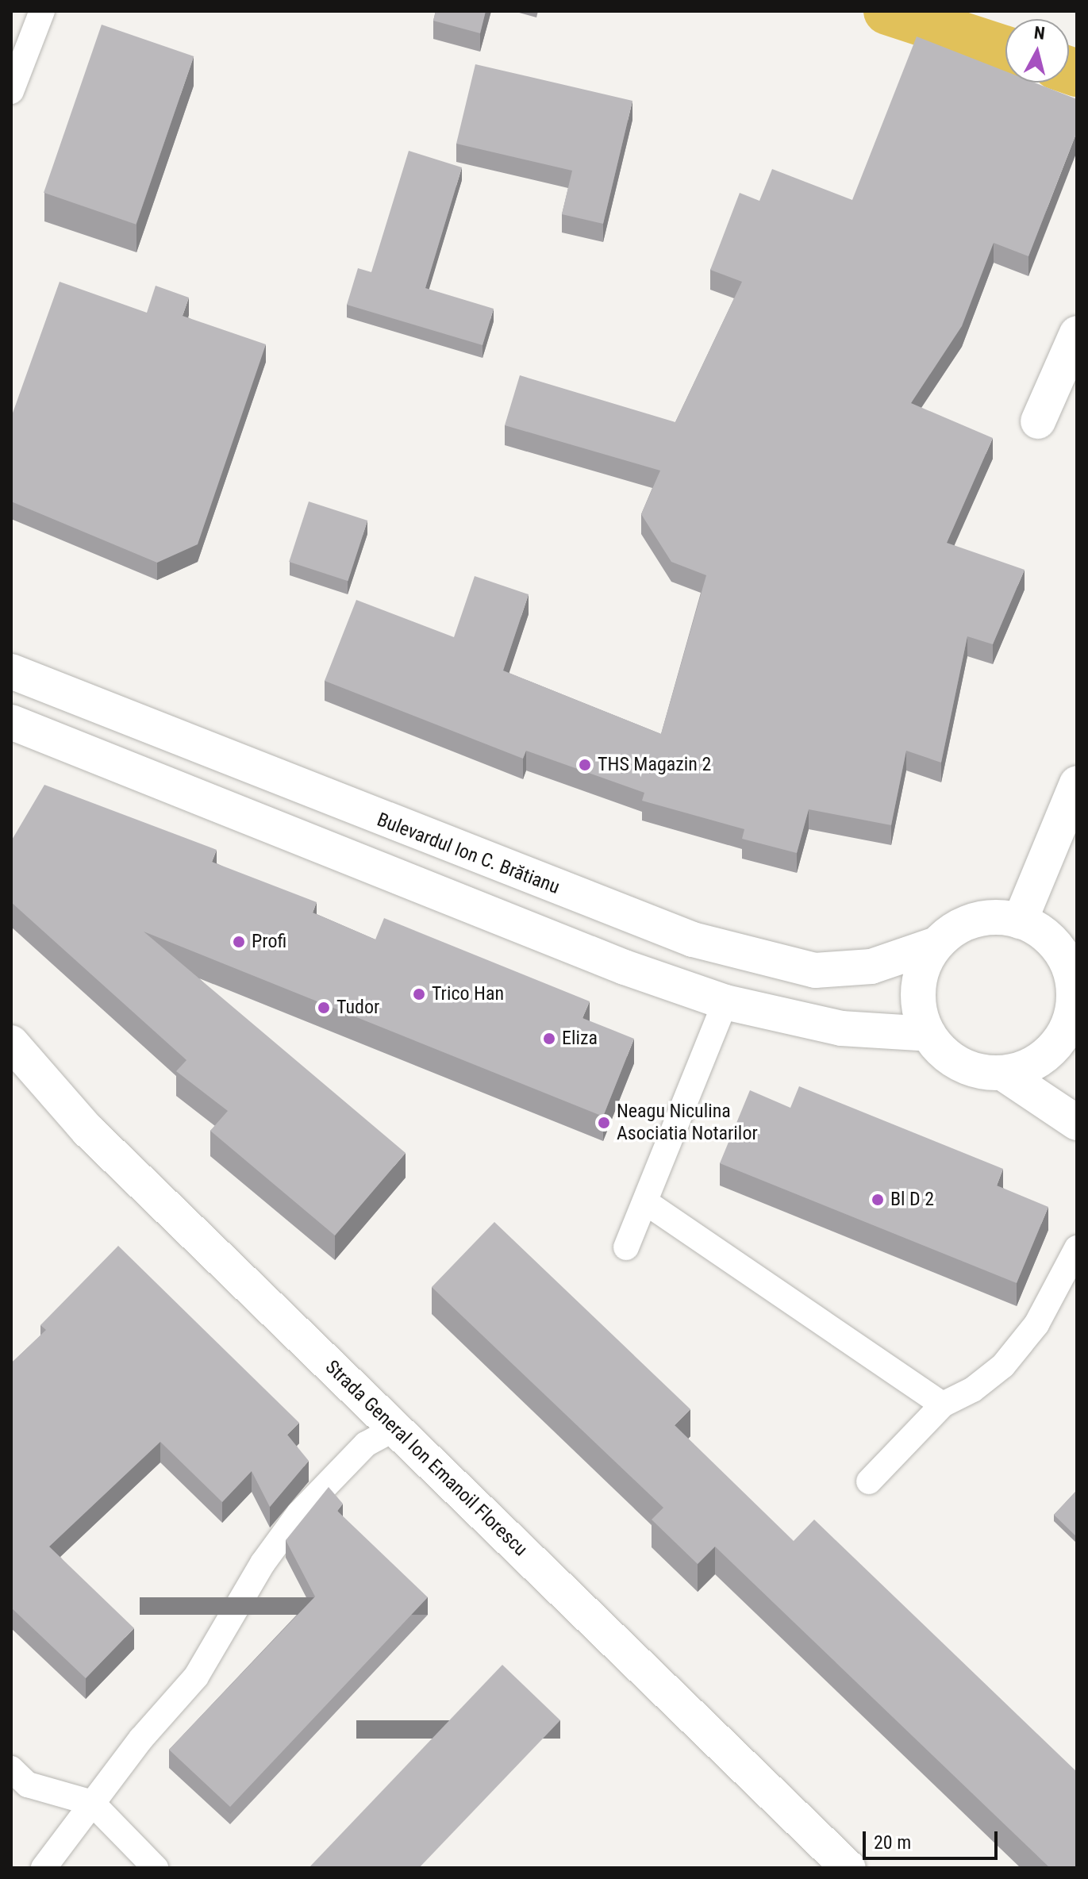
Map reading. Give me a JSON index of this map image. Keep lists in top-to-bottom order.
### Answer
{
  "streets": {
    "main road": ["Bulevardul Ion C. Brătianu", "Strada General Ion Emanoil Florescu"]
  },
  "places": [
    "THS Magazin 2",
    "Profi",
    "Trico Han",
    "Tudor",
    "Eliza",
    "Neagu Niculina Asociatia Notarilor",
    "Bl D 2"
  ],
  "scale_bar": "20 m",
  "north": "top"
}
